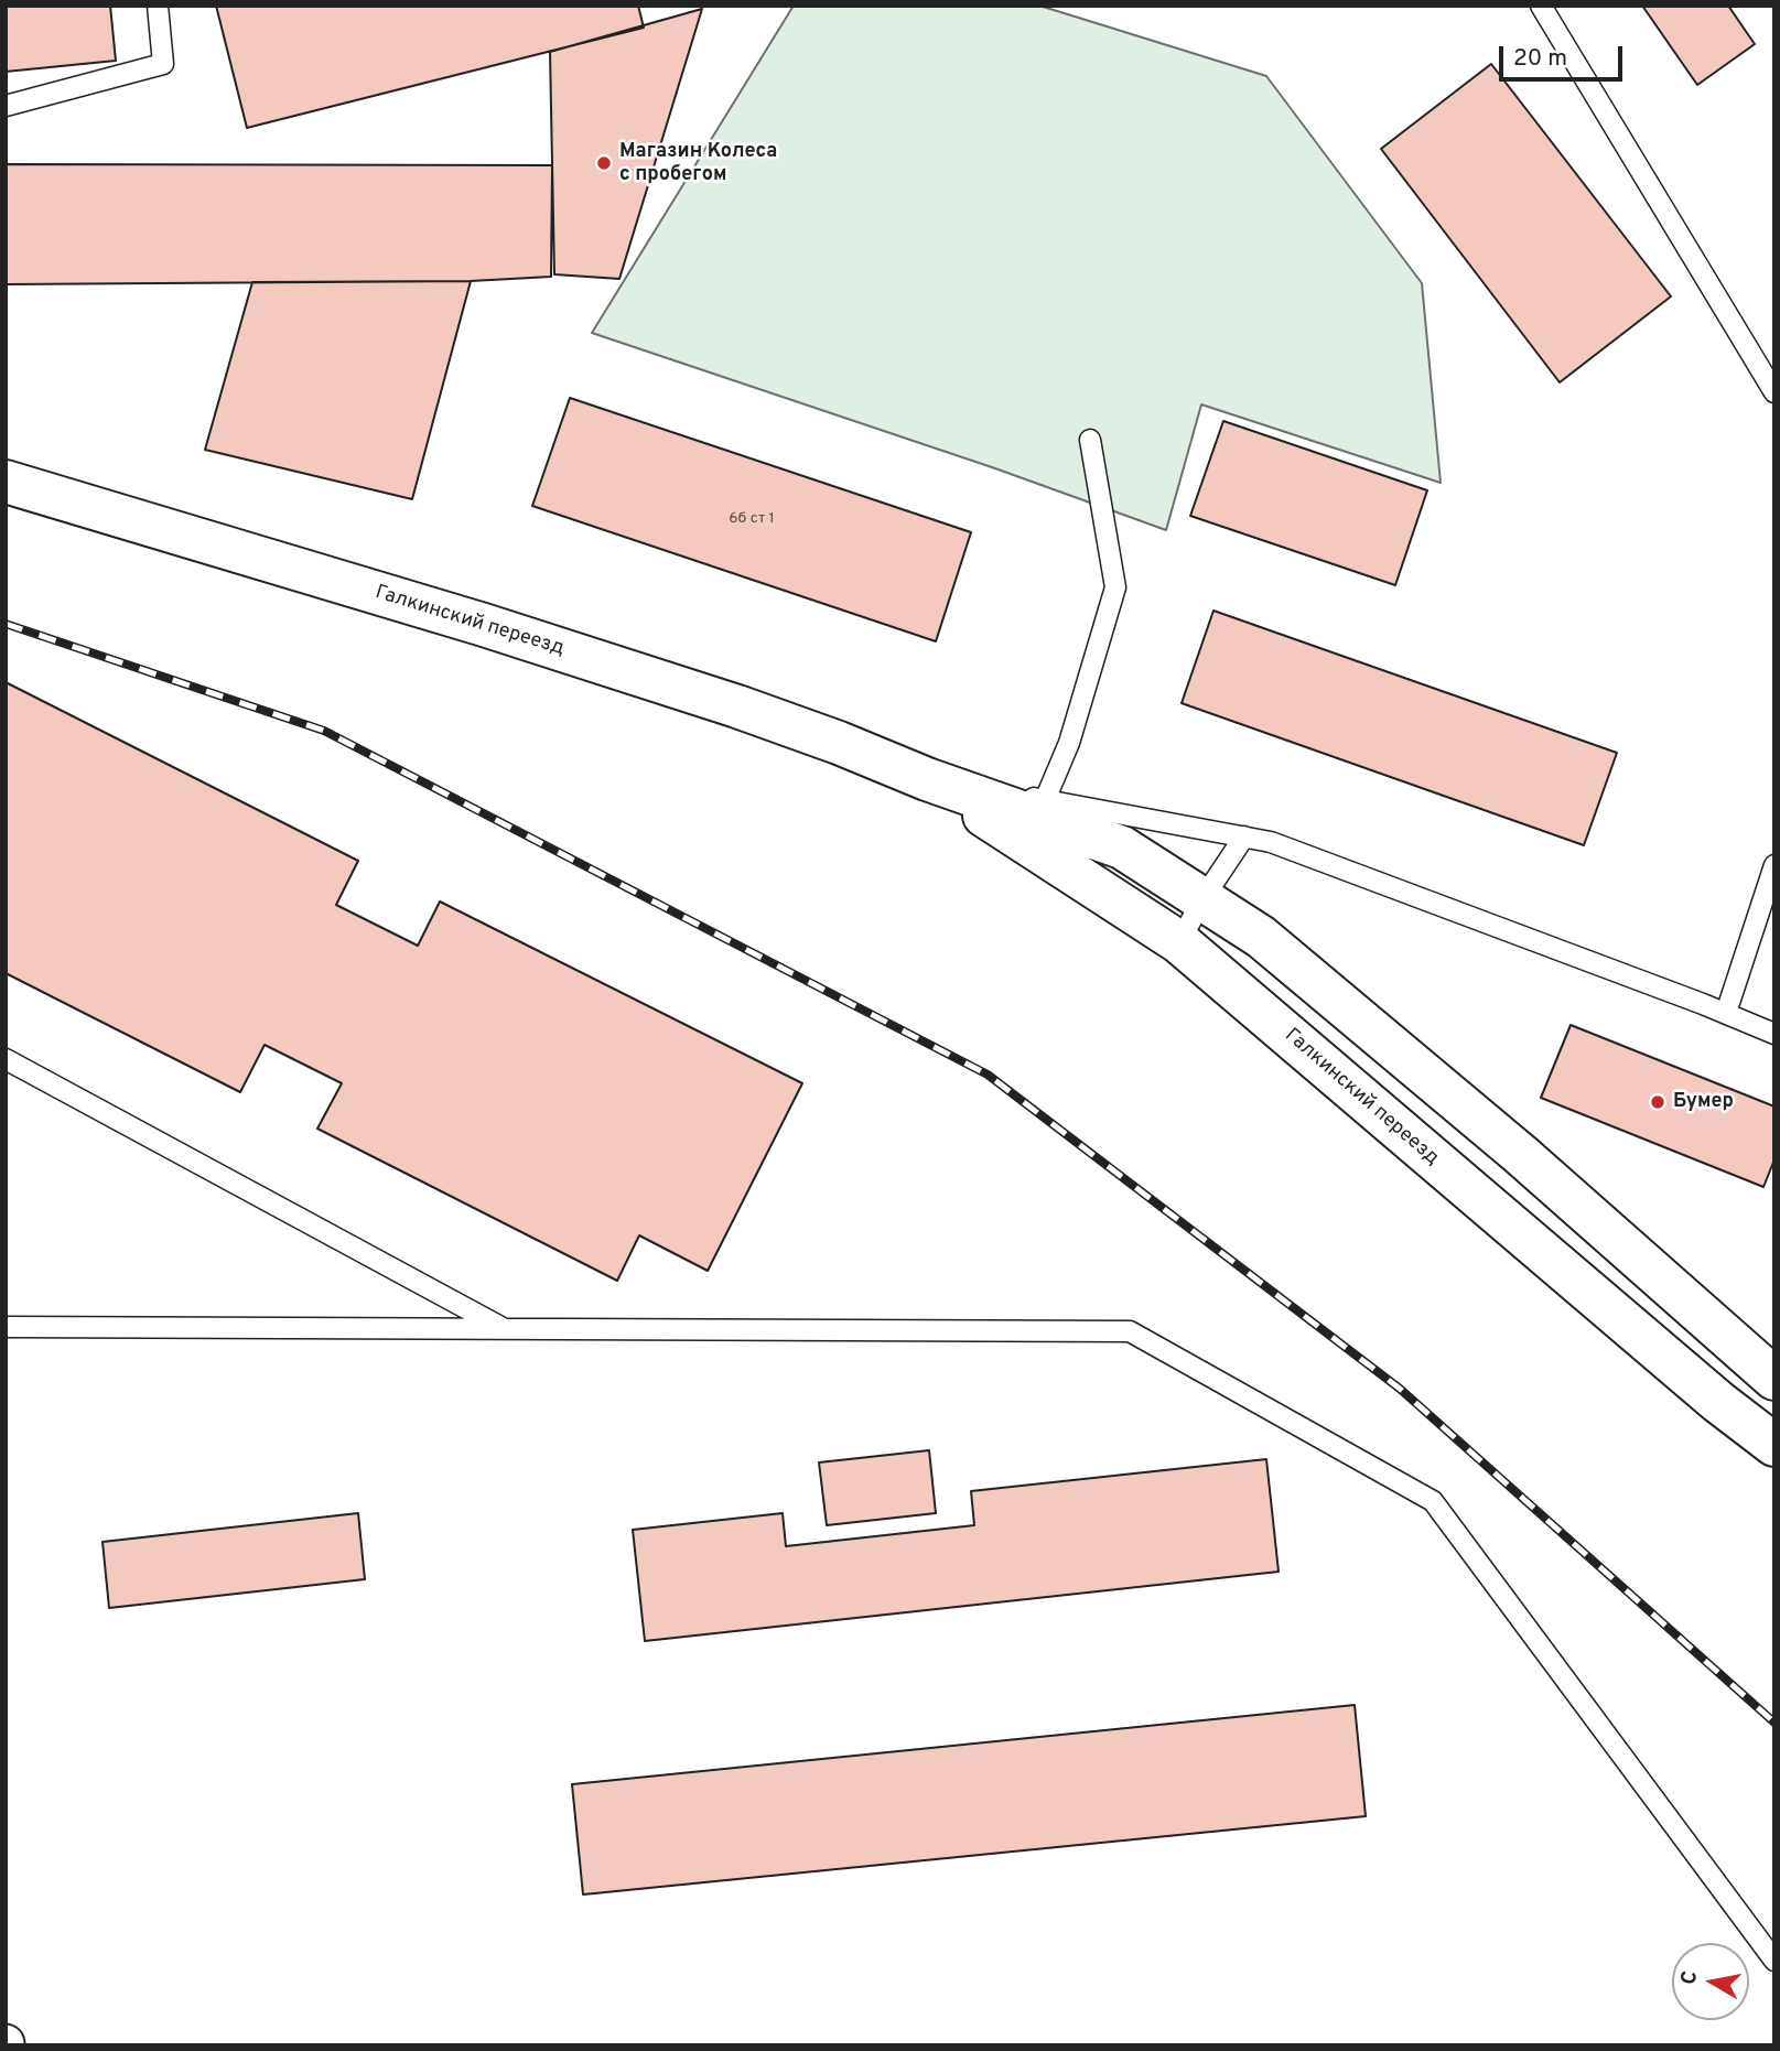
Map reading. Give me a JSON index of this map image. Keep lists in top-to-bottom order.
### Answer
{
  "streets": {
    "main road": ["Галкинский переезд"]
  },
  "places": ["Магазин Колеса с пробегом", "Бумер"],
  "house_numbers": ["6б ст 1"],
  "scale_bar": "20 m",
  "north": "left"
}
